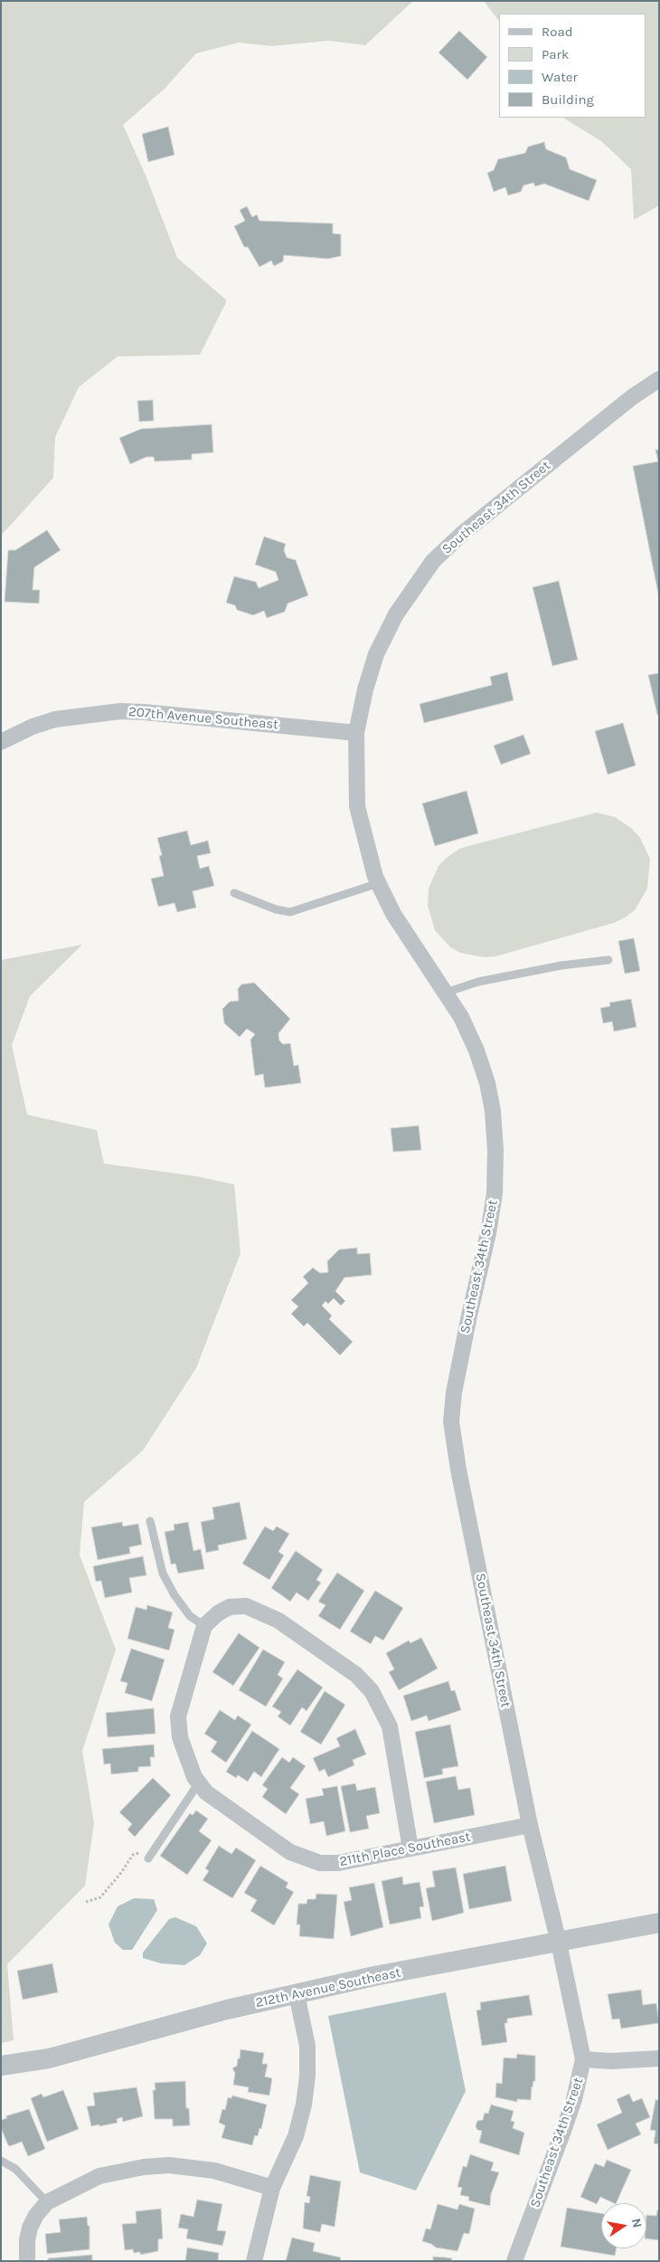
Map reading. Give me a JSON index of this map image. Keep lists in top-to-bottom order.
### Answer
{
  "streets": {
    "street": [
      "Southeast 34th Street",
      "207th Avenue Southeast",
      "211th Place Southeast",
      "212th Avenue Southeast"
    ]
  },
  "crossings": [
    ["Southeast 34th Street", "207th Avenue Southeast"],
    ["Southeast 34th Street", "211th Place Southeast"],
    ["Southeast 34th Street", "212th Avenue Southeast"]
  ],
  "legend": [
    "Road",
    "Park",
    "Water",
    "Building"
  ],
  "north": "right"
}
